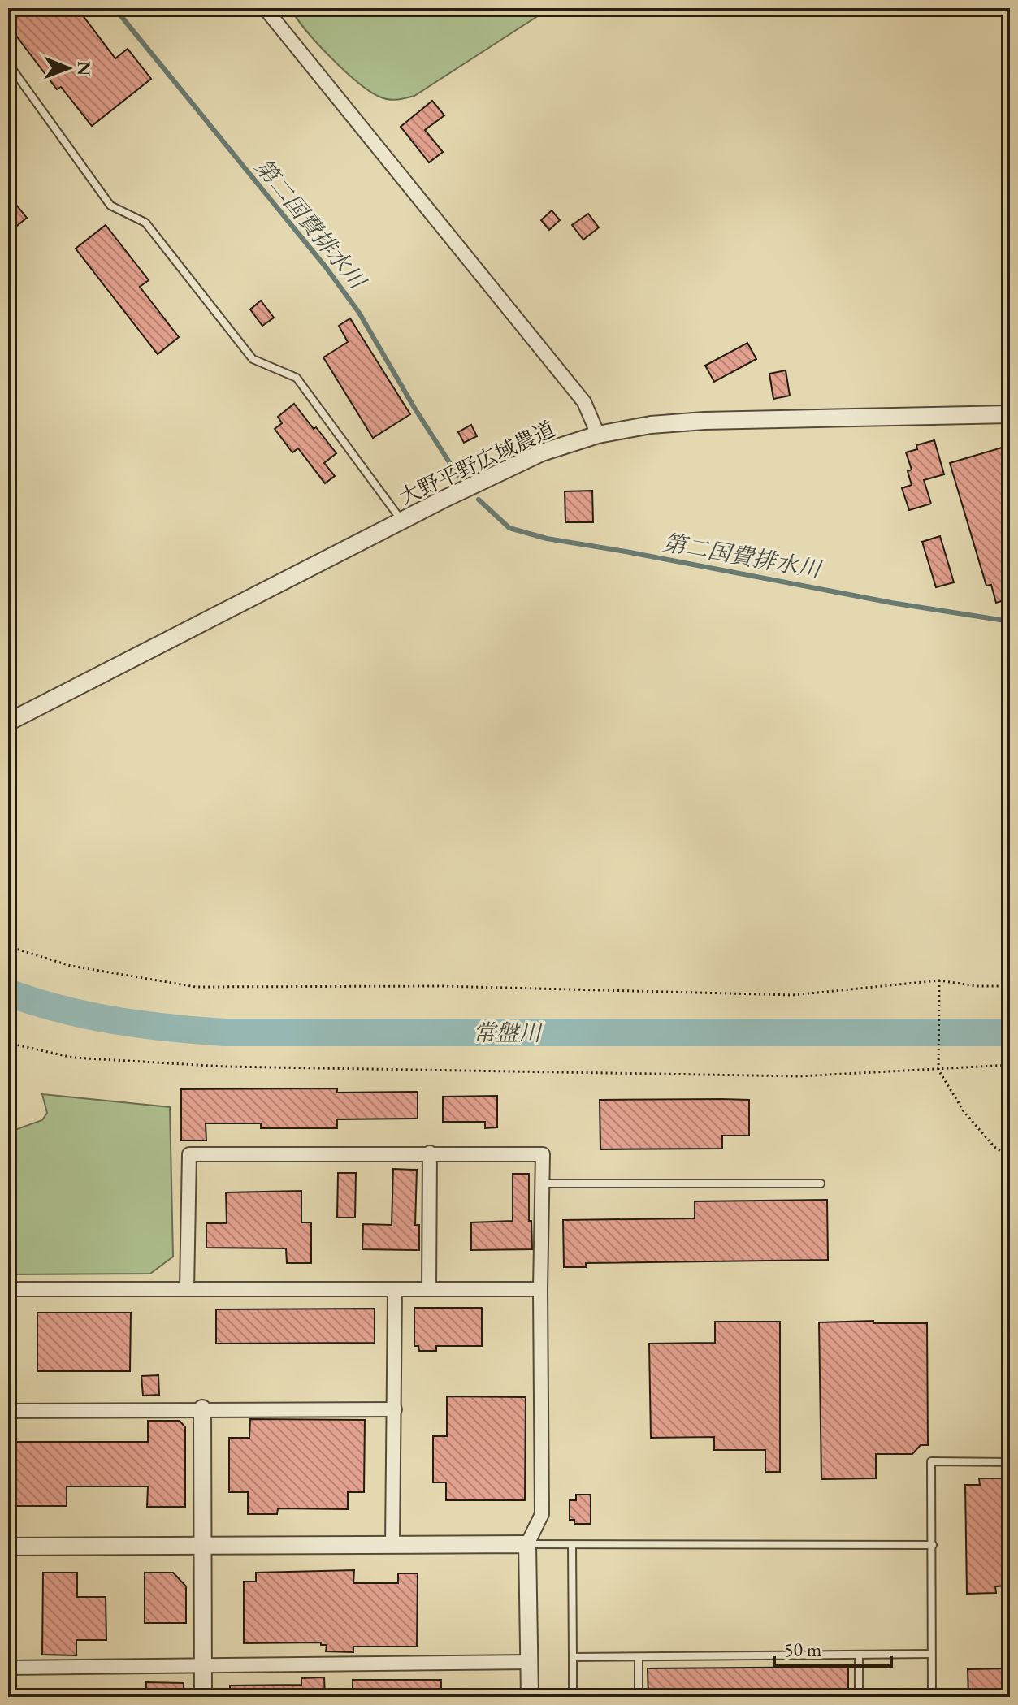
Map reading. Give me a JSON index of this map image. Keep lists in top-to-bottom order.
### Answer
{
  "streets": {
    "street": ["大野平野広域農道"]
  },
  "water": ["第二国費排水川", "常盤川"],
  "scale_bar": "50 m",
  "north": "right"
}
